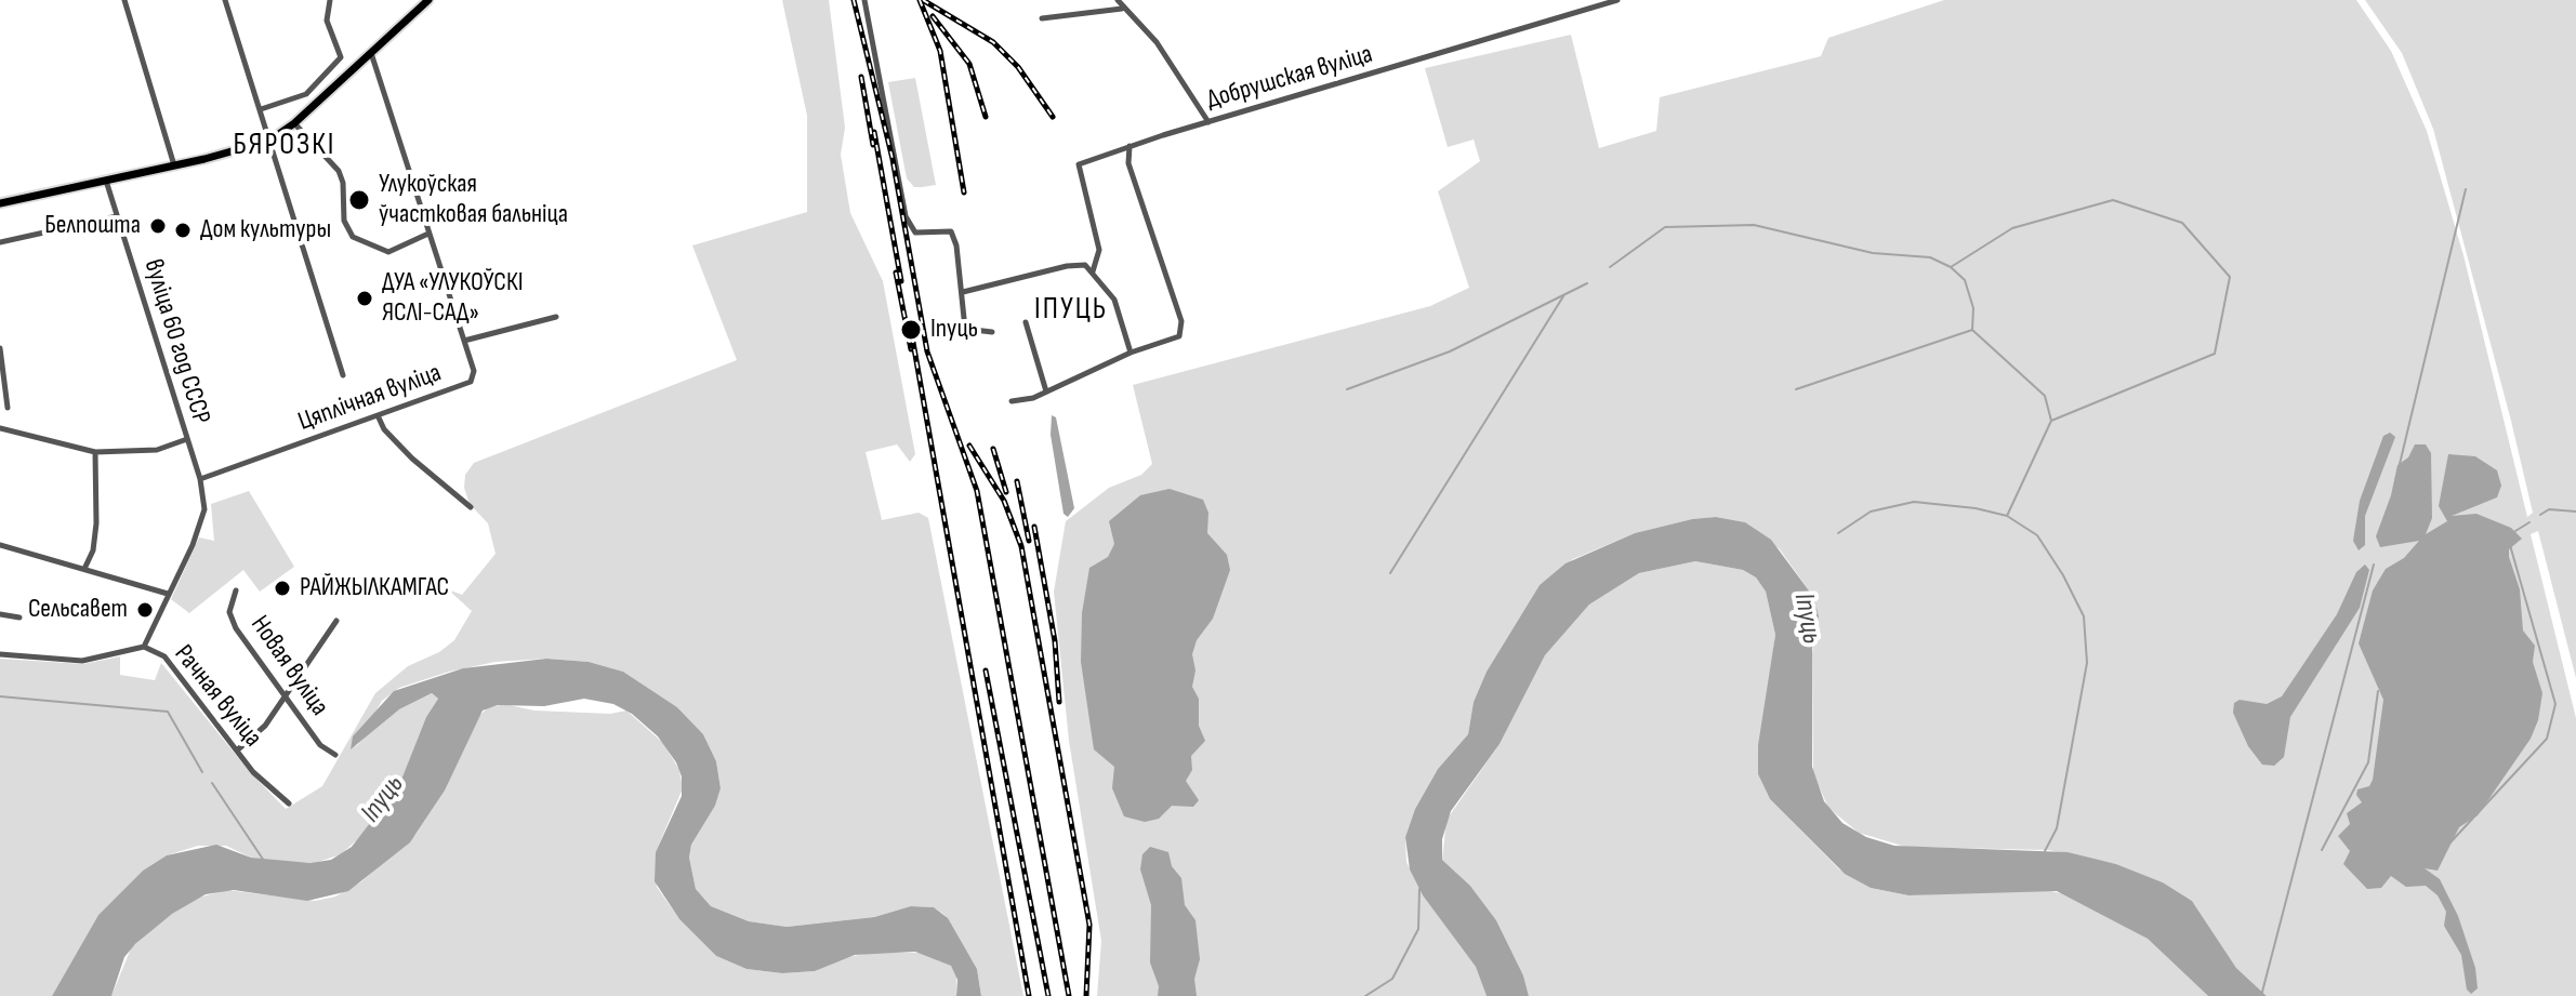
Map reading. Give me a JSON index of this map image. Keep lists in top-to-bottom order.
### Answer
{
  "streets": {
    "street": [
      "Добрушская вуліца",
      "вуліца 60 год СССР",
      "Цяплічная вуліца",
      "Новая вуліца",
      "Рачная вуліца"
    ]
  },
  "crossings": [
    ["вуліца 60 год СССР", "Цяплічная вуліца"]
  ],
  "districts": ["БЯРОЗКІ", "ІПУЦЬ"],
  "water": ["Іпуць"],
  "places": [
    "Улукоўская ўчастковая бальніца",
    "Белпошта",
    "Дом культуры",
    "ДУА «УЛУКОЎСКІ ЯСЛІ-САД»",
    "Іпуць",
    "РАЙЖЫЛКАМГАС",
    "Сельсавет"
  ]
}
